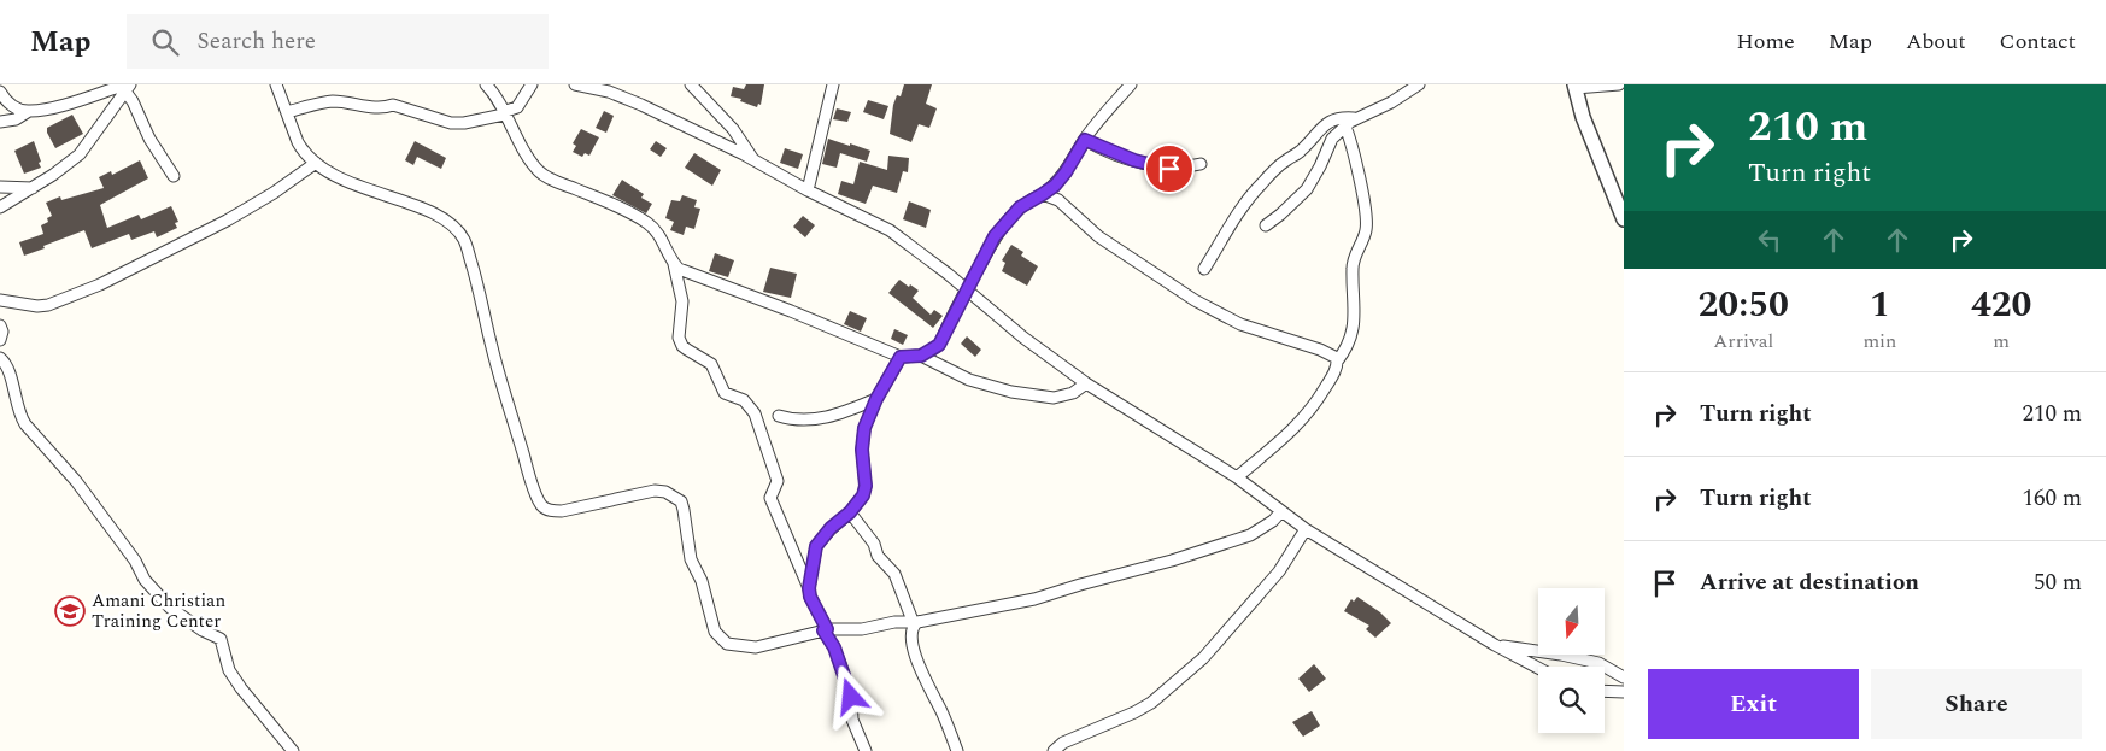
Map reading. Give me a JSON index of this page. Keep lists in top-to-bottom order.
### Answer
{
  "places": {
    "school or university": ["Amani Christian Training Center"]
  },
  "north": "bottom",
  "page": {
    "header": "Map",
    "search": "Search here",
    "nav": [
      "Home",
      "Map",
      "About",
      "Contact"
    ],
    "turn": ["210 m", "Turn right"],
    "eta": [
      "20:50",
      "Arrival",
      "1",
      "min",
      "420",
      "m"
    ],
    "list": [
      {
        "name": "Turn right",
        "value": "210 m"
      },
      {
        "name": "Turn right",
        "value": "160 m"
      },
      {
        "name": "Arrive at destination",
        "value": "50 m"
      }
    ],
    "buttons": ["Exit", "Share"]
  }
}
